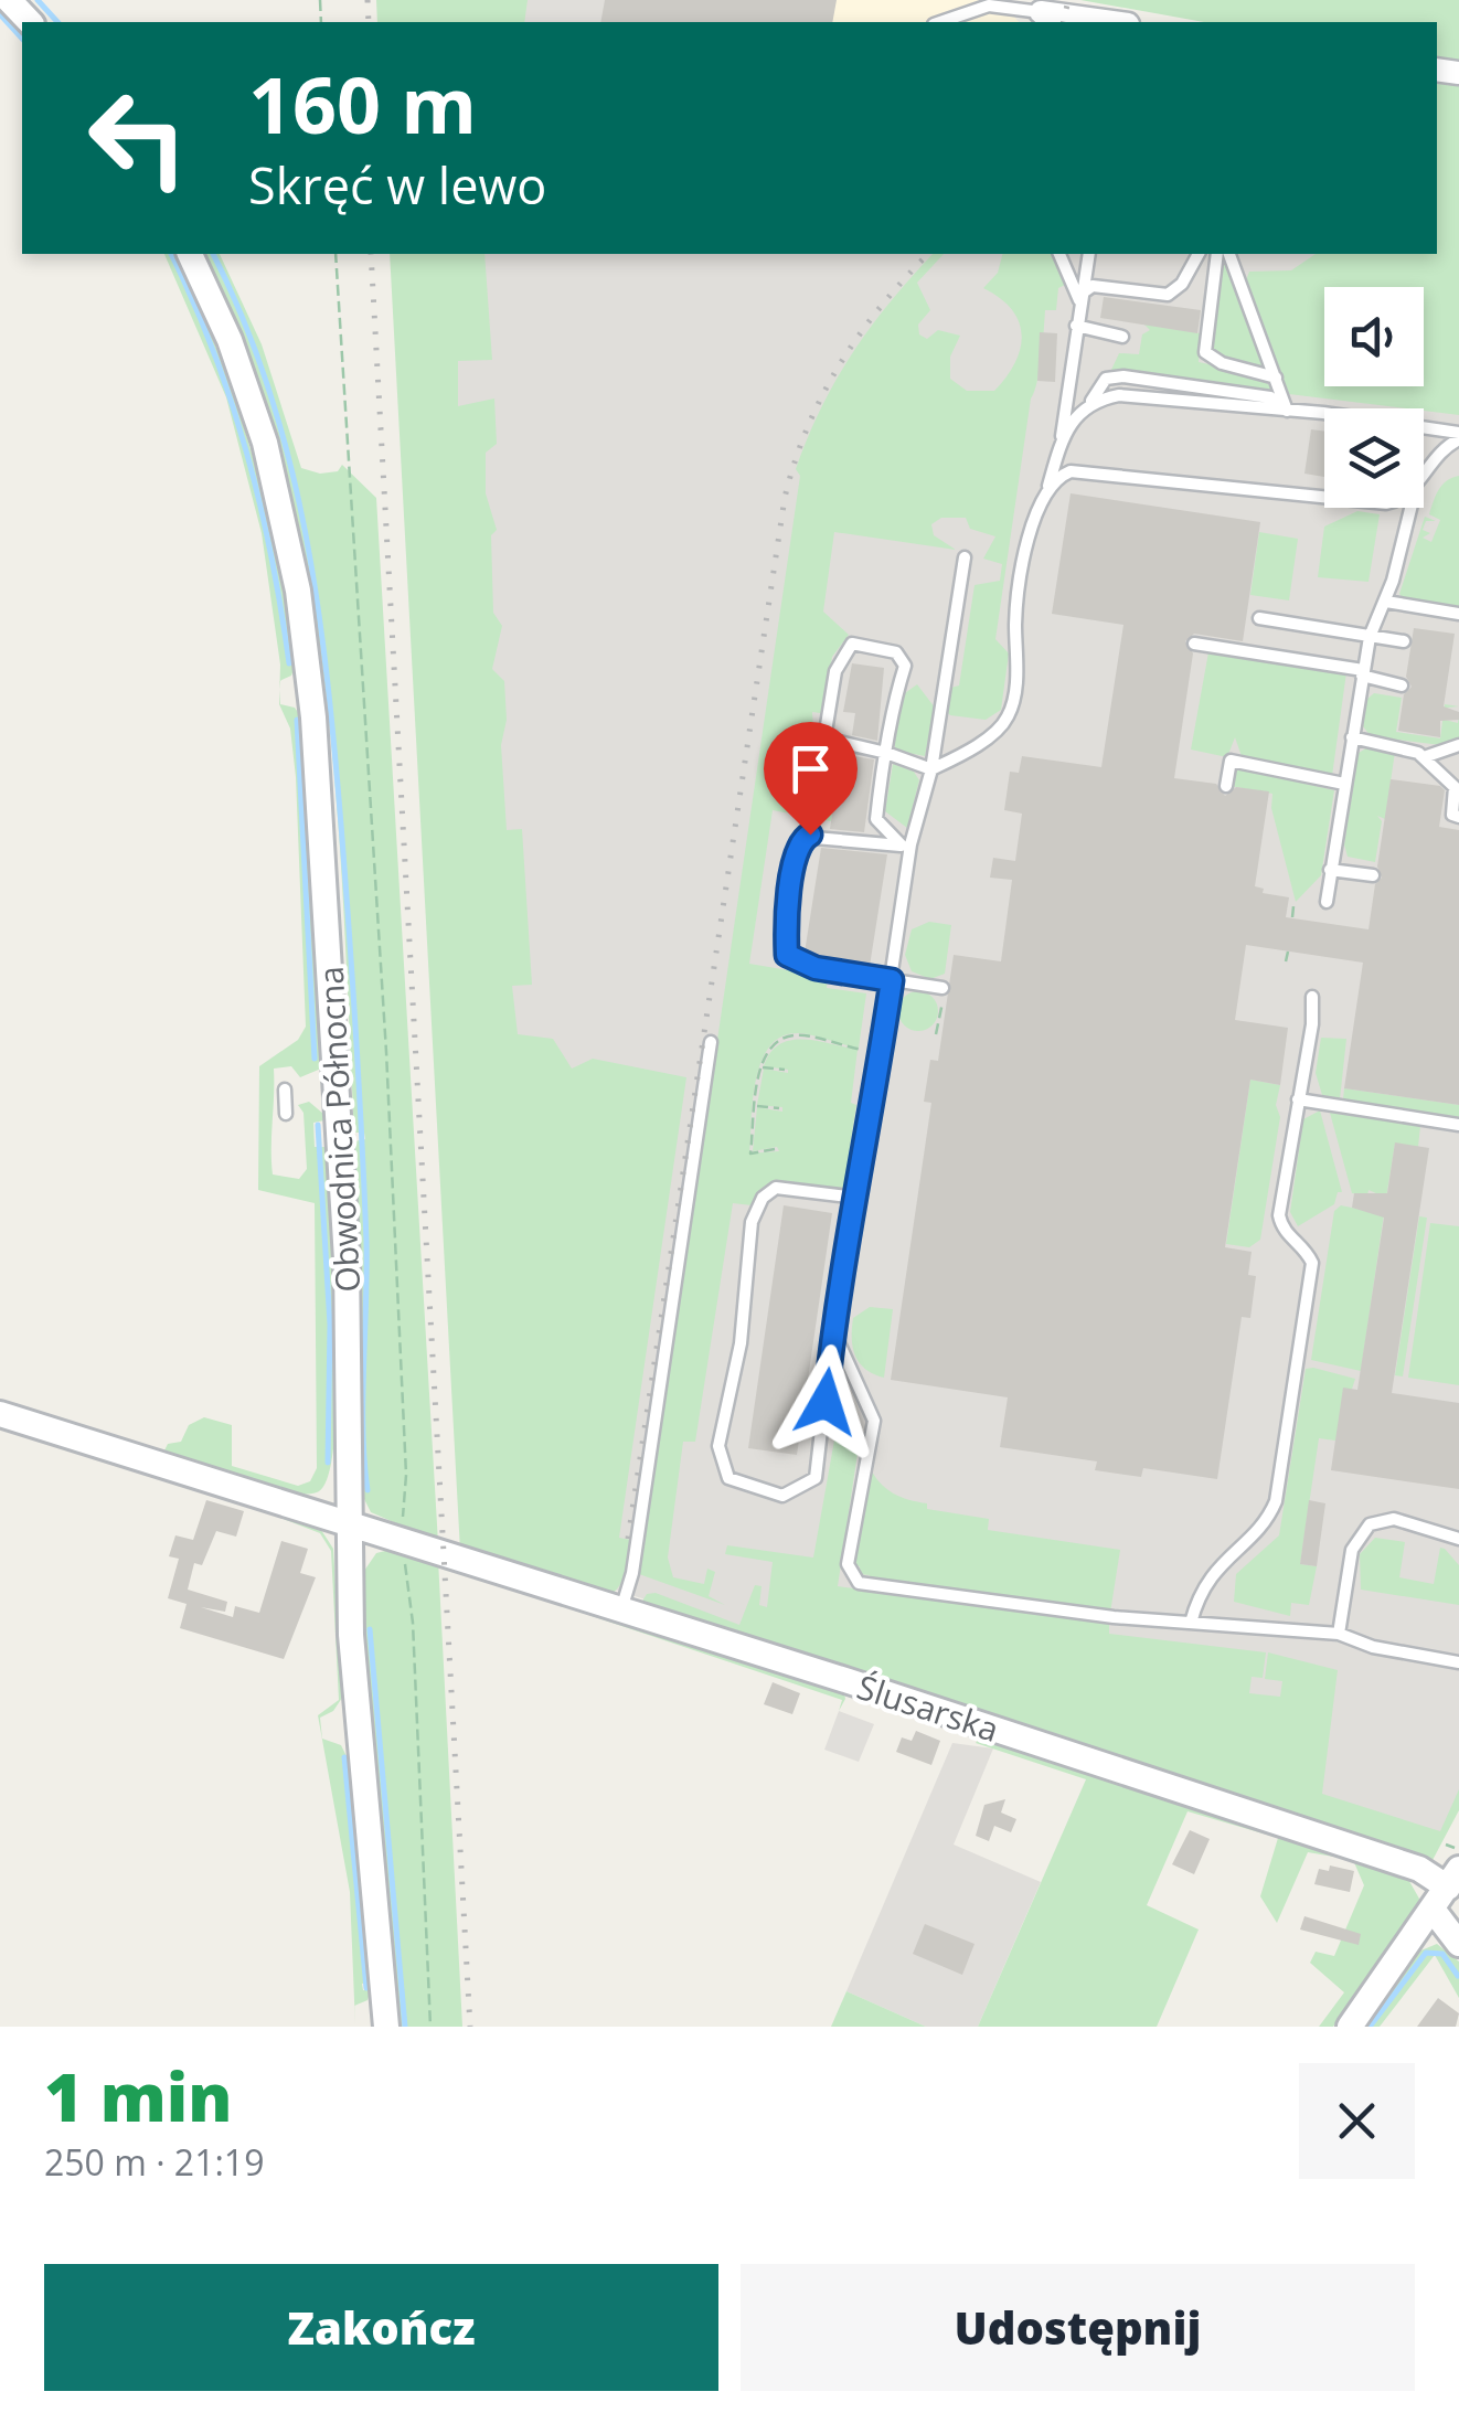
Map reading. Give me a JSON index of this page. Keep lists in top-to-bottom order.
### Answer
{
  "streets": {
    "street": ["Obwodnica Północna", "Ślusarska"]
  },
  "crossings": [
    ["Obwodnica Północna", "Ślusarska"]
  ],
  "page": {
    "turn": ["160 m", "Skręć w lewo"],
    "heading": ["1 min", "250 m · 21:19"],
    "buttons": ["Zakończ", "Udostępnij"]
  }
}
